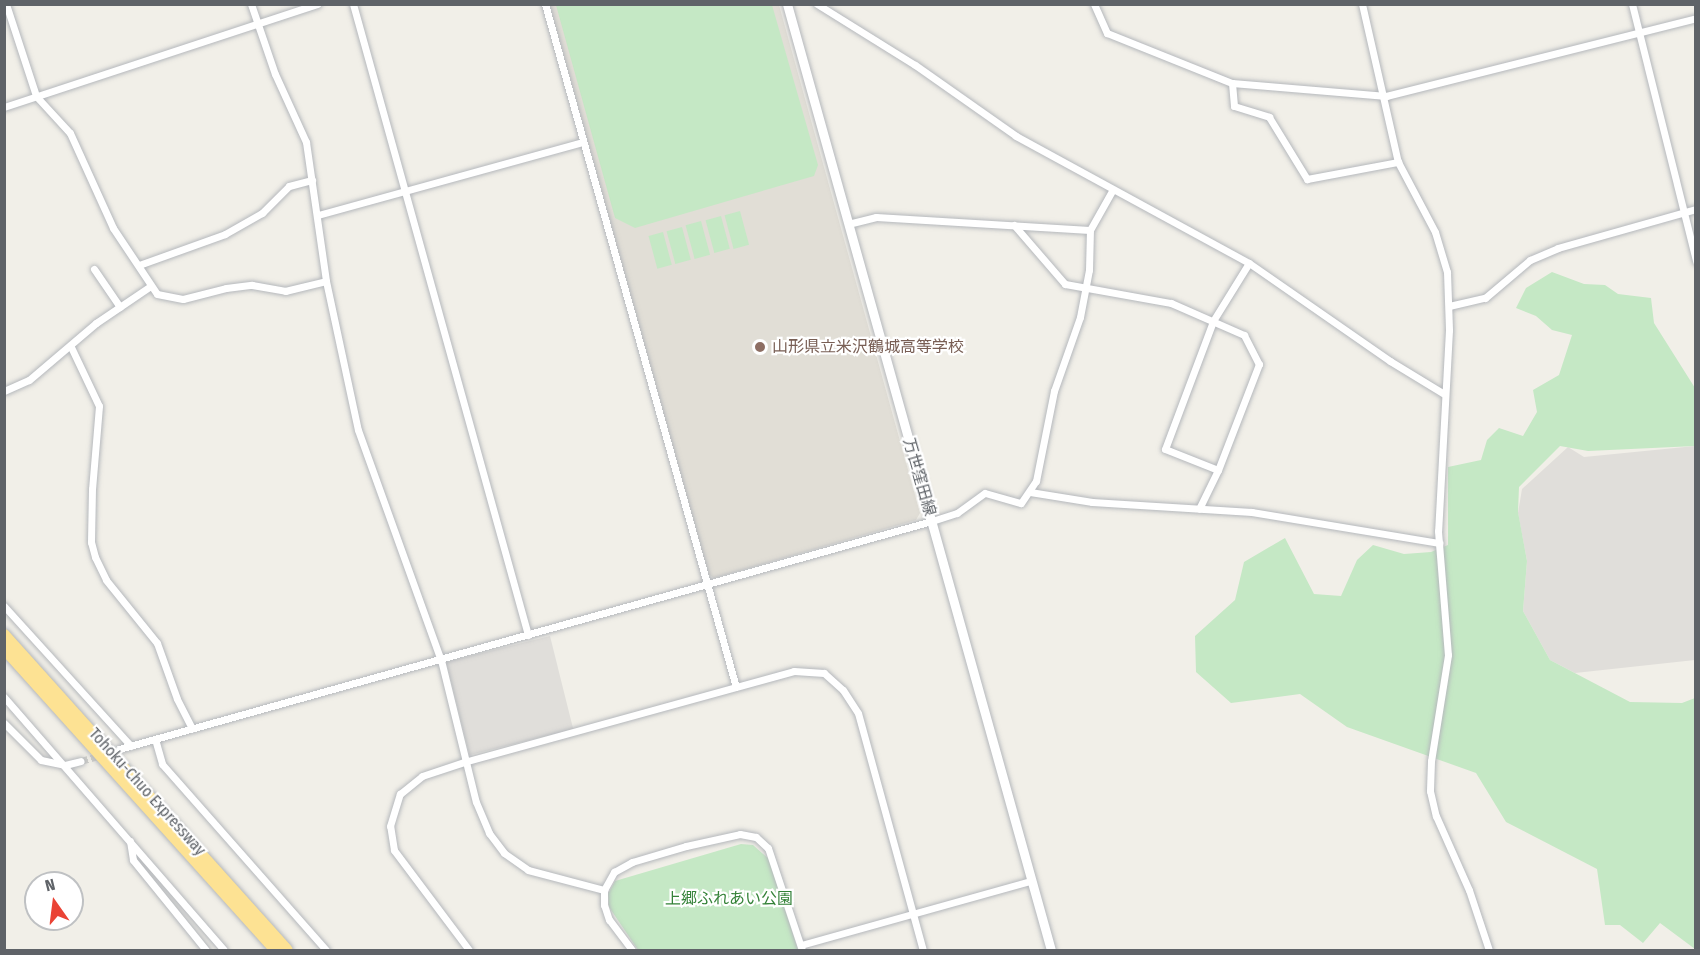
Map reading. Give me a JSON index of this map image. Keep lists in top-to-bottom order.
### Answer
{
  "streets": {
    "highway": ["Tohoku-Chuo Expressway"],
    "main road": ["万世窪田線"]
  },
  "parks": ["上郷ふれあい公園"],
  "places": ["山形県立米沢鶴城高等学校"],
  "north": "top"
}
